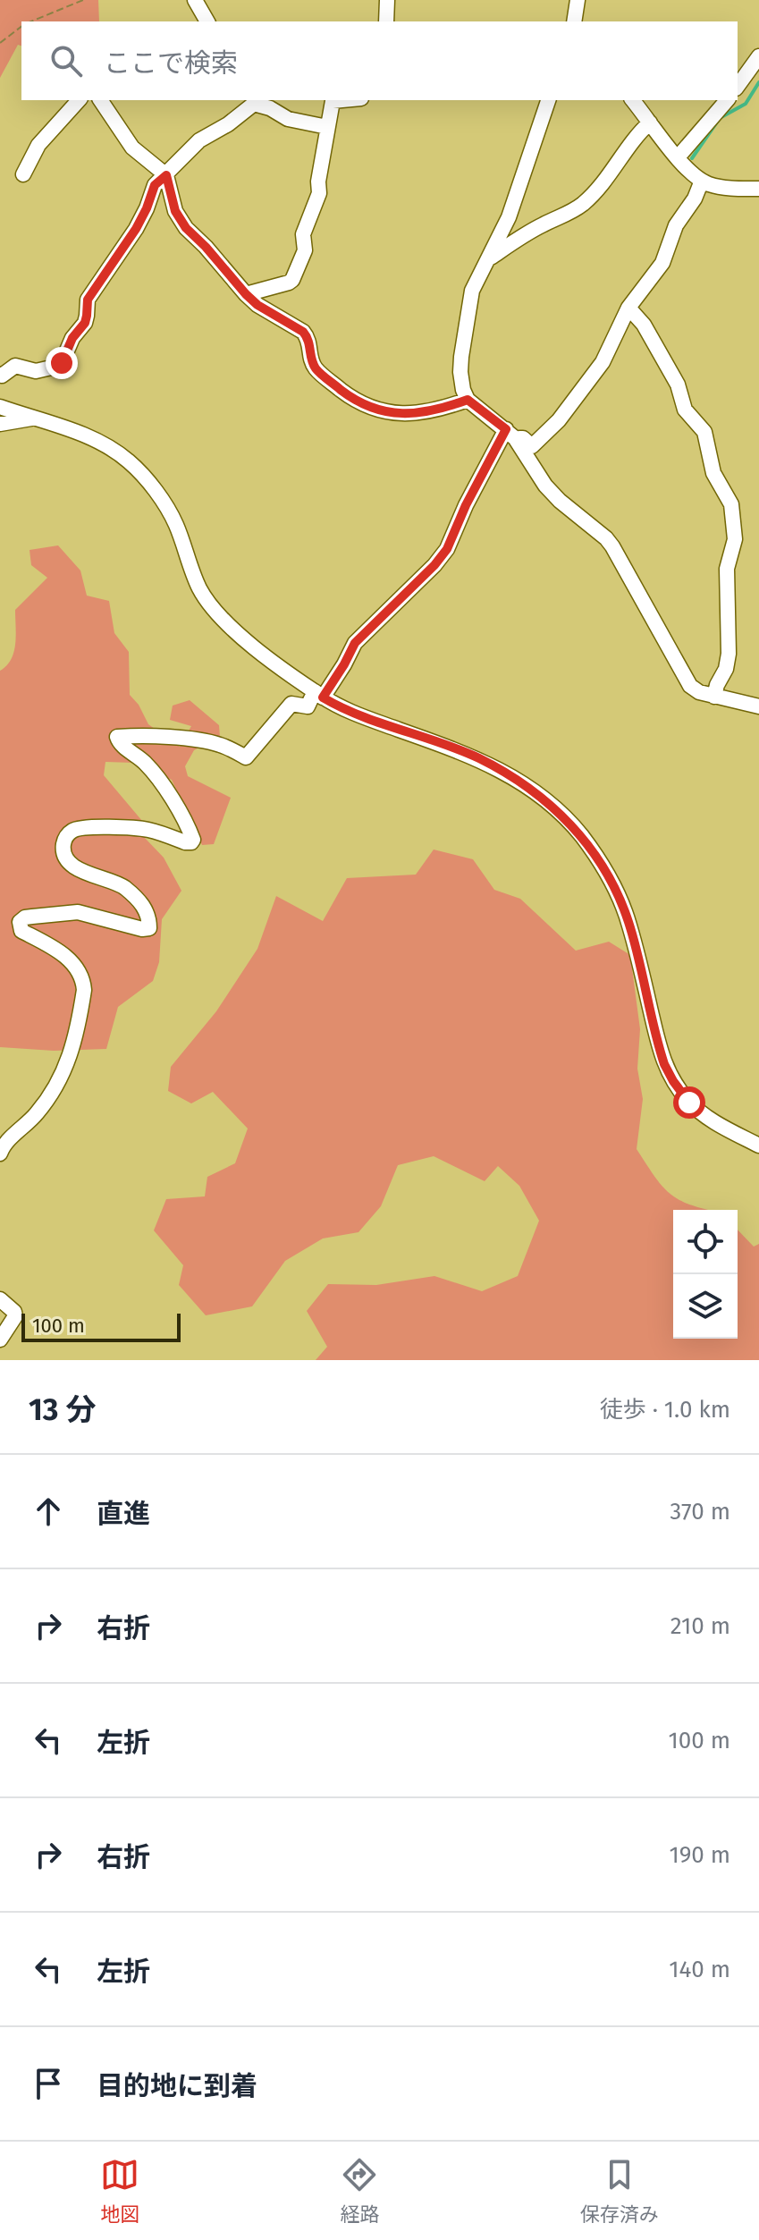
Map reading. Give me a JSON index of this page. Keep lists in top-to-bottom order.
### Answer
{
  "scale_bar": "100 m",
  "page": {
    "search": "ここで検索",
    "scale": "100 m",
    "heading": ["13 分", "徒歩 · 1.0 km"],
    "list": [
      ["直進", "370 m"],
      ["右折", "210 m"],
      ["左折", "100 m"],
      ["右折", "190 m"],
      ["左折", "140 m"],
      "目的地に到着"
    ],
    "nav": ["地図", "経路", "保存済み"]
  }
}
